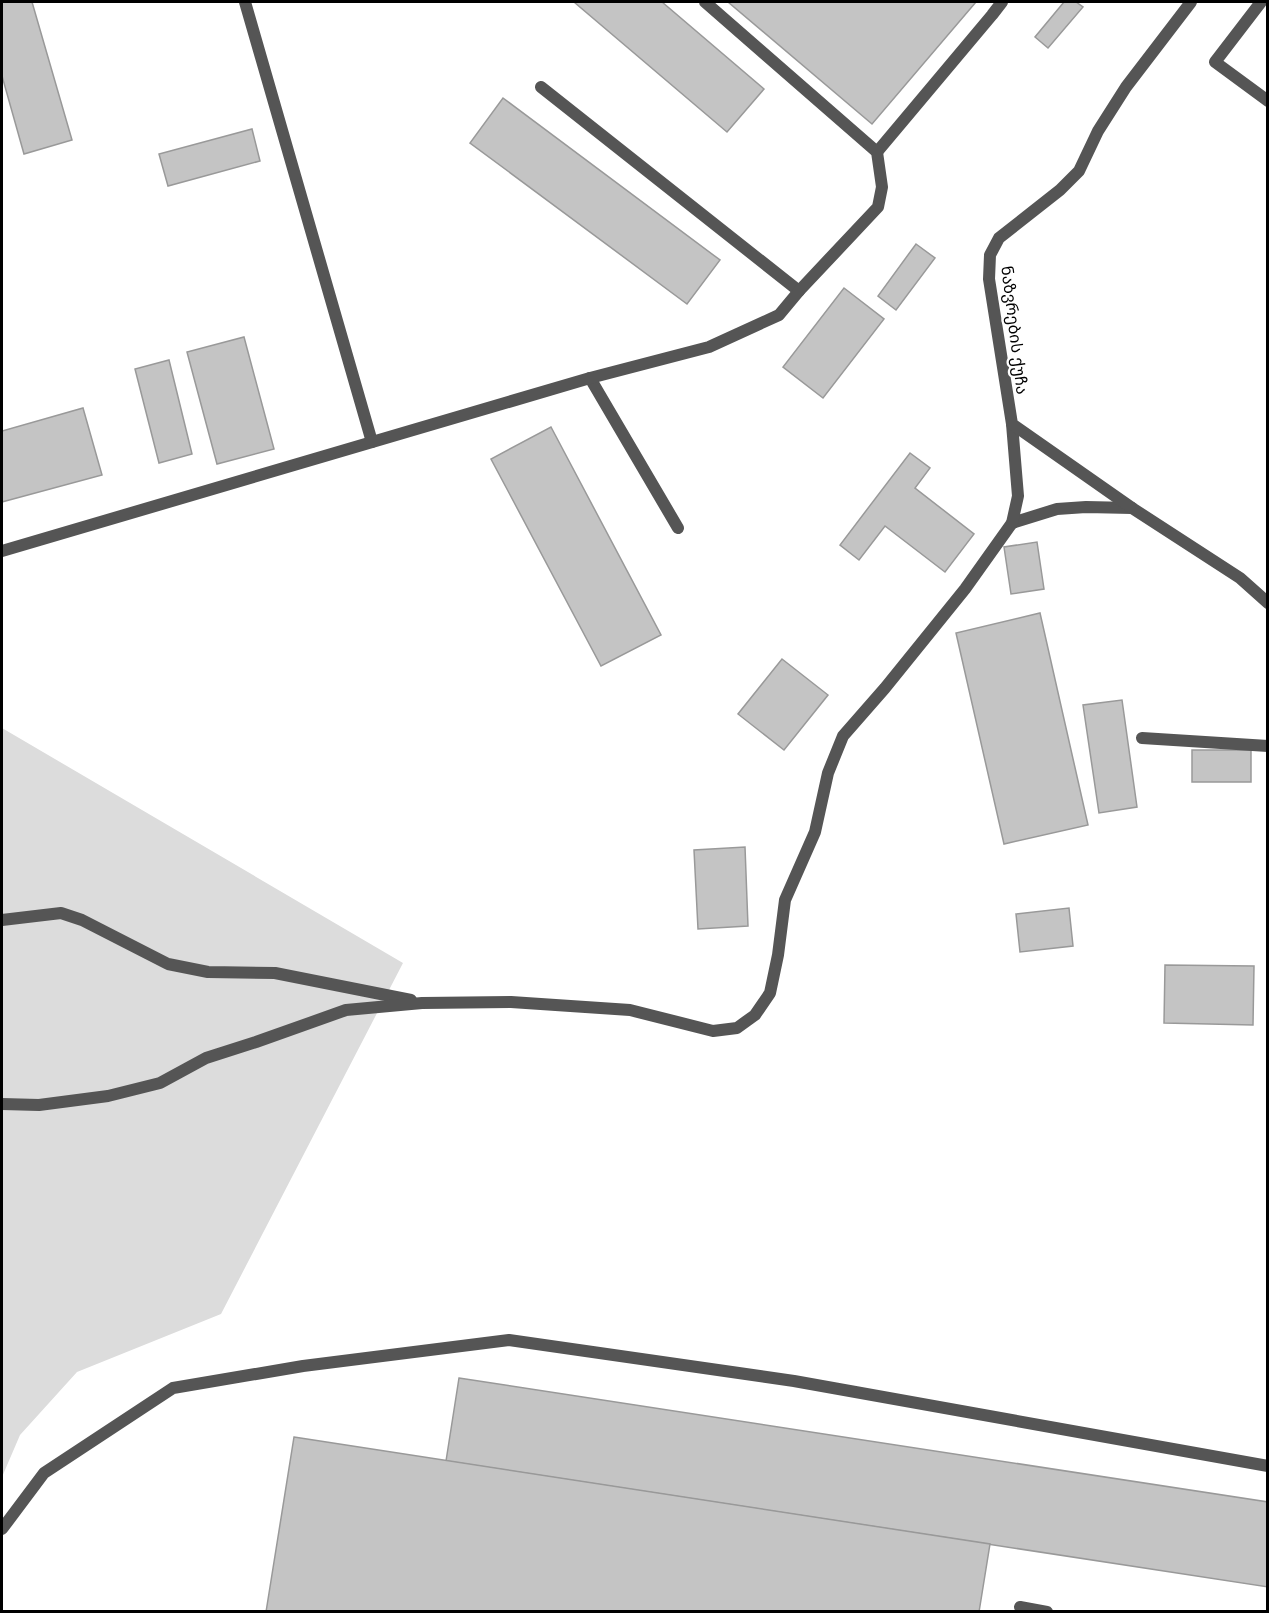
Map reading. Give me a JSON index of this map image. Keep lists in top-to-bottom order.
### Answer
{
  "streets": {
    "street": ["ნაზვრების ქუჩა"]
  }
}
